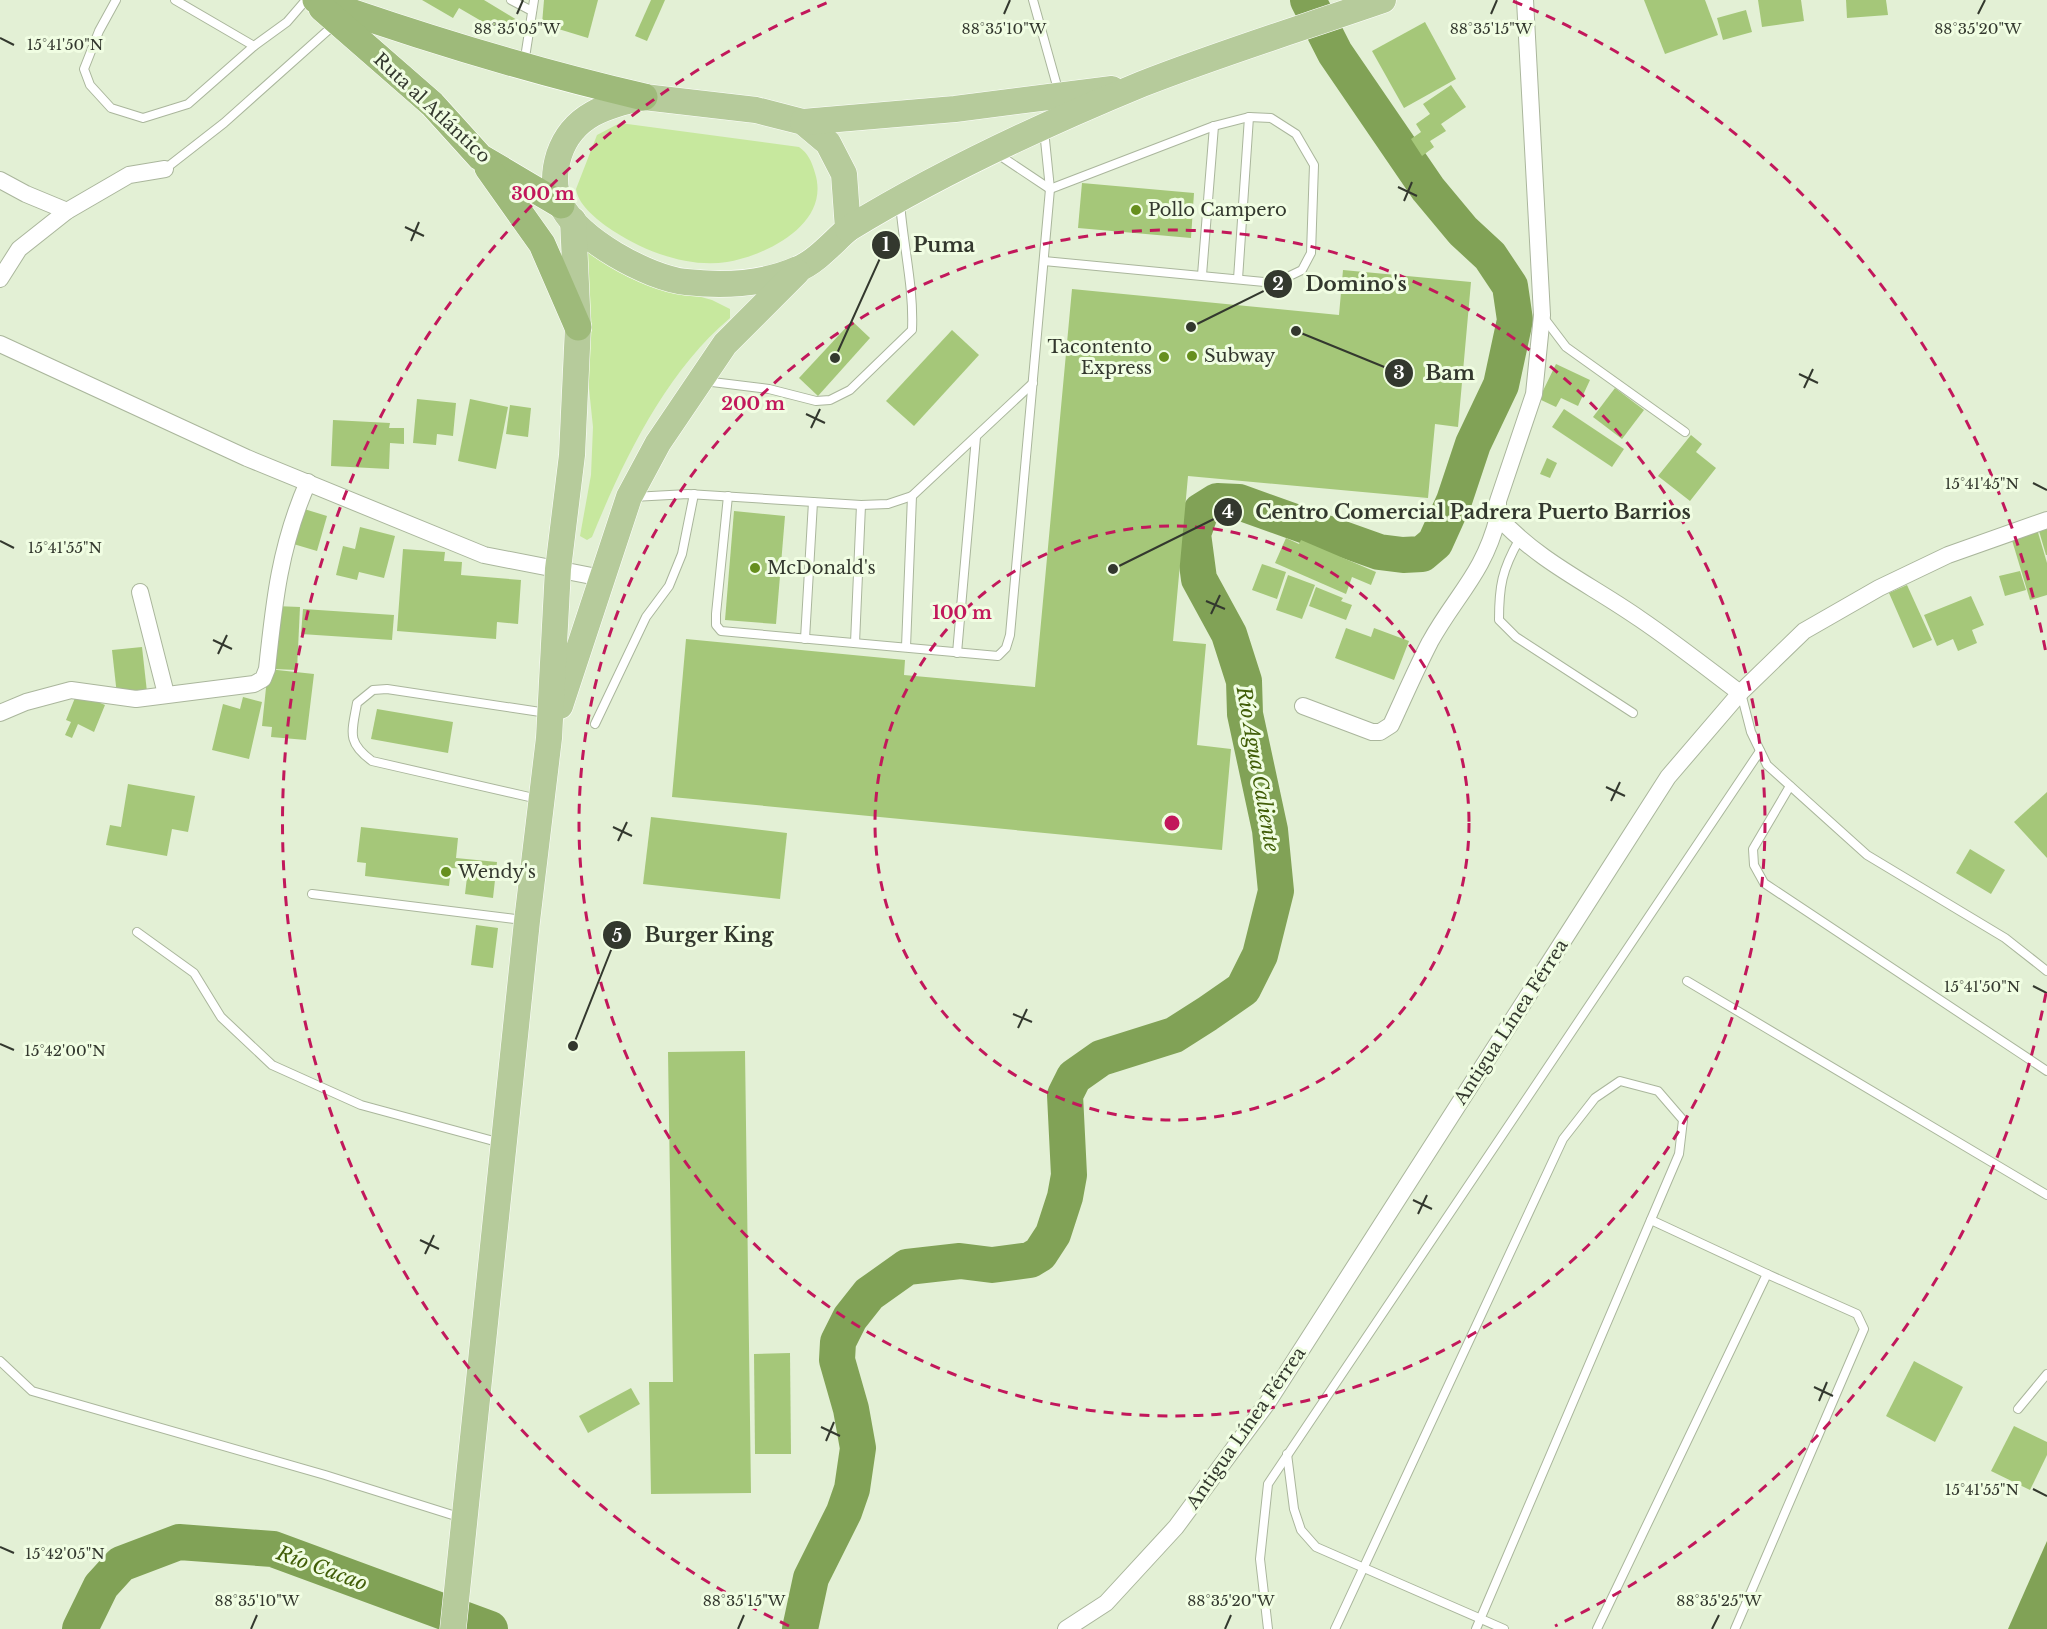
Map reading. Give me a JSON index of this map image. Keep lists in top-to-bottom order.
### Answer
{
  "streets": {
    "highway": ["Ruta al Atlántico"],
    "street": ["Antigua Línea Férrea"]
  },
  "water": ["Río Agua Caliente", "Río Cacao"],
  "places": [
    "Pollo Campero",
    "Domino's",
    "Bam",
    "Subway",
    "Tacontento Express",
    "Puma",
    "McDonald's",
    "Centro Comercial Padrera Puerto Barrios",
    "Wendy's",
    "Burger King"
  ],
  "coordinates": [
    "88°35'05\"W",
    "88°35'10\"W",
    "88°35'15\"W",
    "88°35'20\"W",
    "15°41'50\"N",
    "15°41'45\"N",
    "15°41'55\"N",
    "15°42'00\"N",
    "15°42'05\"N",
    "88°35'25\"W"
  ],
  "rings": ["300 m", "200 m", "100 m"]
}
